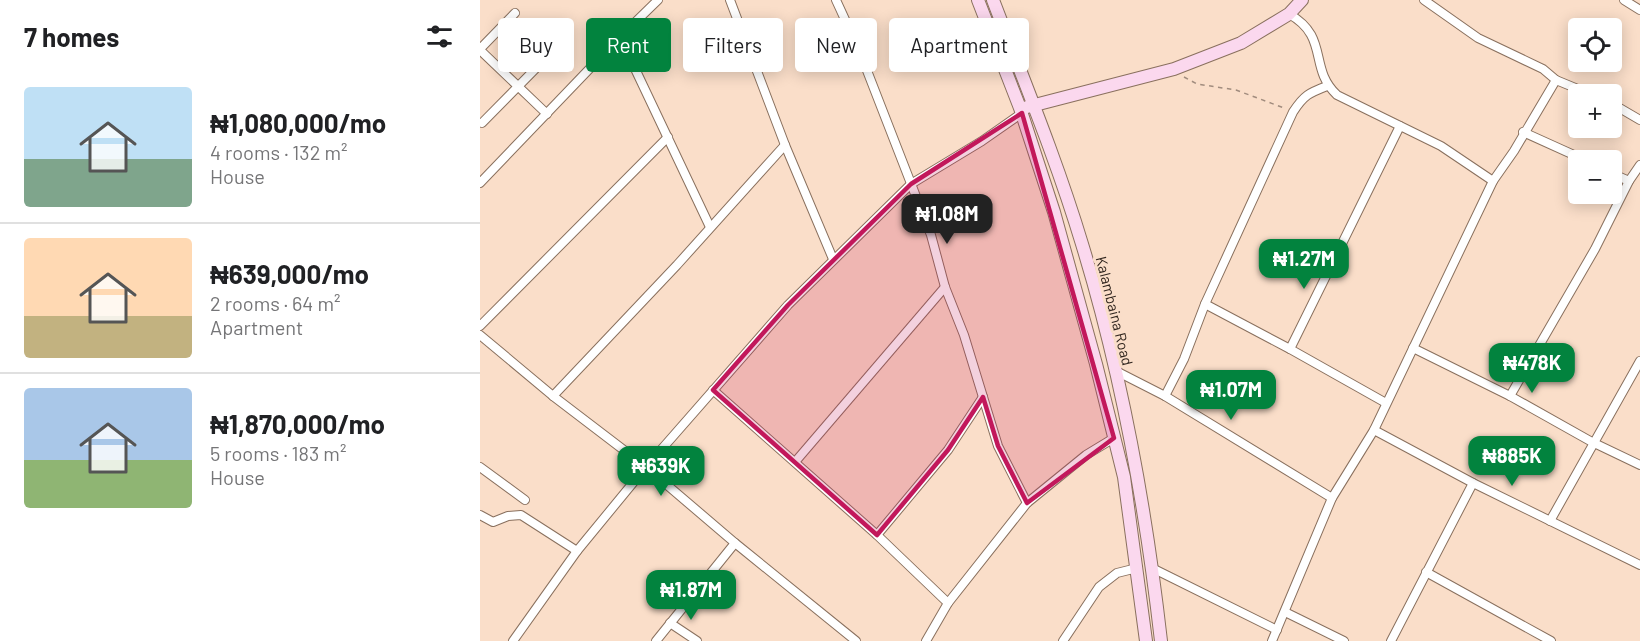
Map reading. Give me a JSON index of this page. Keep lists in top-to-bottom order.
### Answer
{
  "streets": {
    "main road": ["Kalambaina Road"]
  },
  "page": {
    "heading": "7 homes",
    "map_buttons": ["+", "−"],
    "chip": [
      "Buy",
      "Rent",
      "Filters",
      "New",
      "Apartment"
    ],
    "list": [
      {
        "name": "₦1,080,000/mo",
        "note": "4 rooms · 132 m² · House"
      },
      {
        "name": "₦639,000/mo",
        "note": "2 rooms · 64 m² · Apartment"
      },
      {
        "name": "₦1,870,000/mo",
        "note": "5 rooms · 183 m² · House"
      }
    ],
    "price": [
      "₦1.08M",
      "₦1.27M",
      "₦478K",
      "₦1.07M",
      "₦885K",
      "₦639K",
      "₦1.87M"
    ]
  }
}
